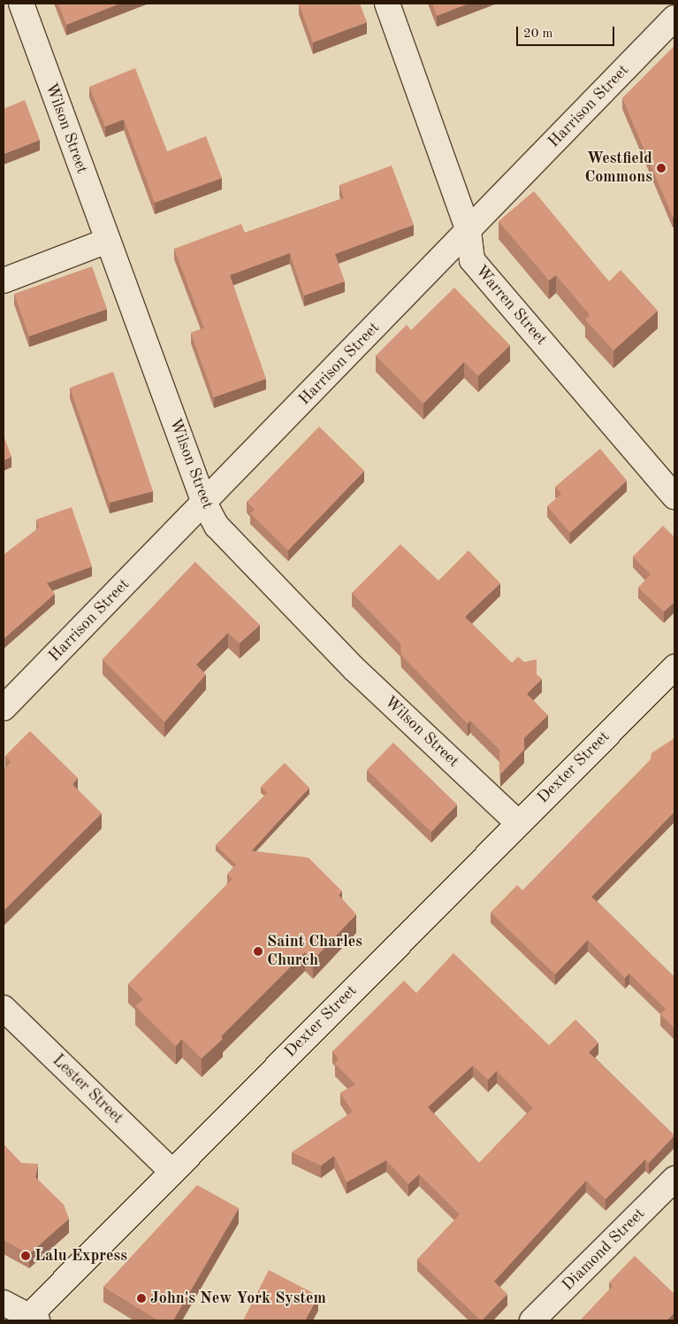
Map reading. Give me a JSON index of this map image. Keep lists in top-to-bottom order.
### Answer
{
  "streets": {
    "street": [
      "Harrison Street",
      "Wilson Street",
      "Warren Street",
      "Dexter Street",
      "Lester Street",
      "Diamond Street"
    ]
  },
  "crossings": [
    ["Harrison Street", "Wilson Street"],
    ["Harrison Street", "Warren Street"],
    ["Wilson Street", "Dexter Street"],
    ["Dexter Street", "Lester Street"]
  ],
  "places": [
    "Westfield Commons",
    "Saint Charles Church",
    "Lalu Express",
    "John's New York System"
  ],
  "scale_bar": "20 m"
}
